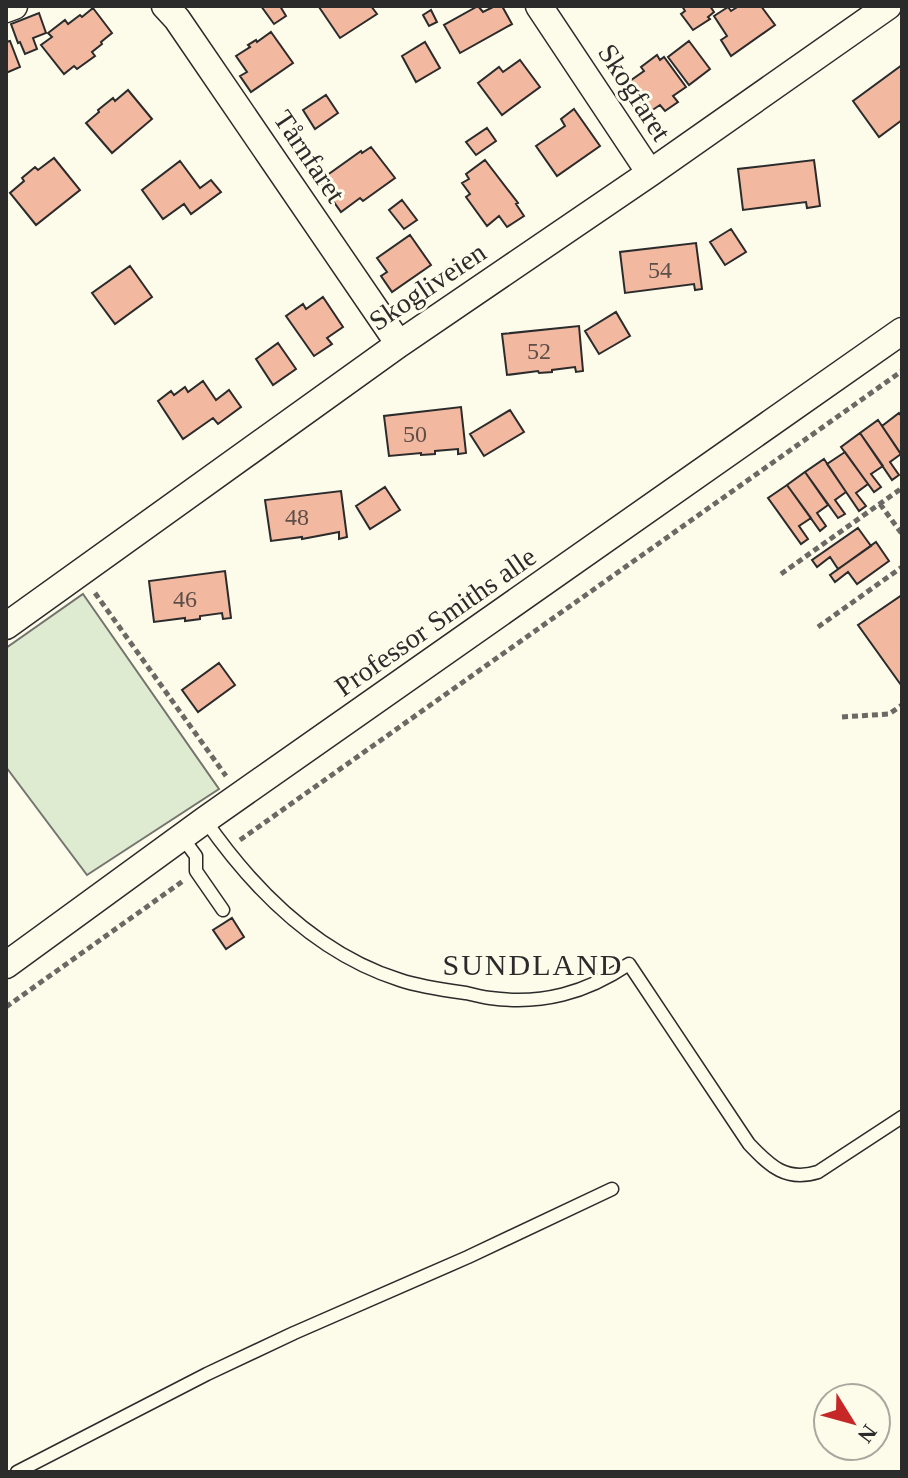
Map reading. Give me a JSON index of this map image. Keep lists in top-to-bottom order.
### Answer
{
  "streets": {
    "street": [
      "Skogfaret",
      "Tårnfaret",
      "Skogliveien",
      "Professor Smiths alle"
    ]
  },
  "crossings": [
    ["Skogfaret", "Skogliveien"],
    ["Tårnfaret", "Skogliveien"]
  ],
  "districts": ["SUNDLAND"],
  "house_numbers": [
    "54",
    "52",
    "50",
    "48",
    "46"
  ],
  "north": "bottom right"
}
